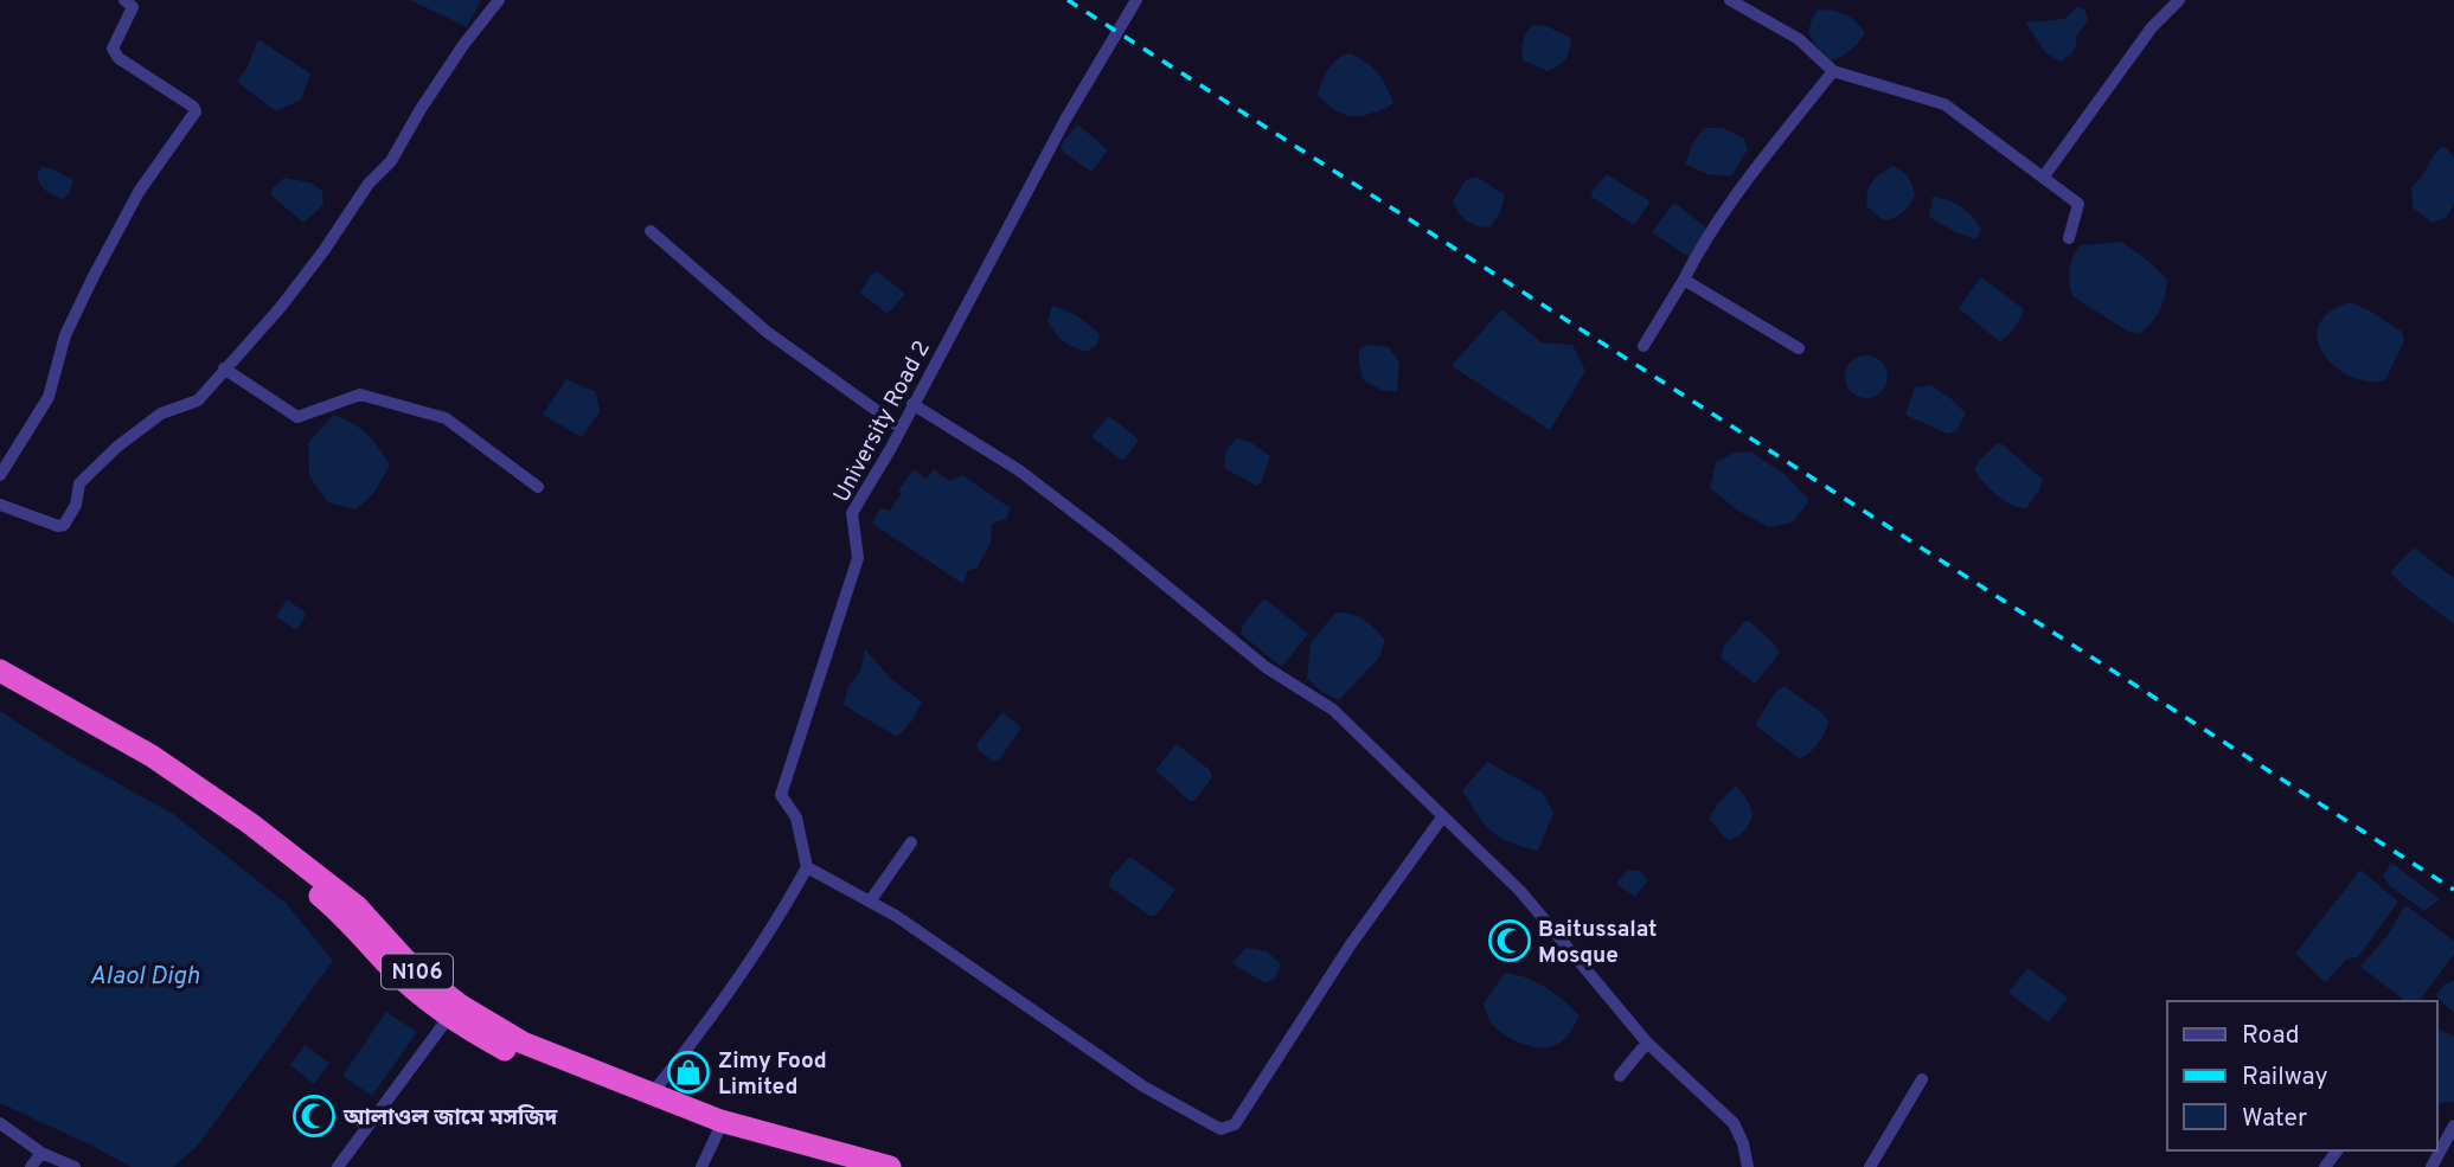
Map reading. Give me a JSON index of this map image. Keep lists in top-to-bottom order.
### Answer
{
  "streets": {
    "highway": ["N106"],
    "street": ["University Road 2"]
  },
  "water": ["Alaol Digh"],
  "places": {
    "mosque": ["Baitussalat Mosque", "আলাওল জামে মসজিদ"],
    "shop": ["Zimy Food Limited"]
  },
  "legend": ["Road", "Railway", "Water"]
}
